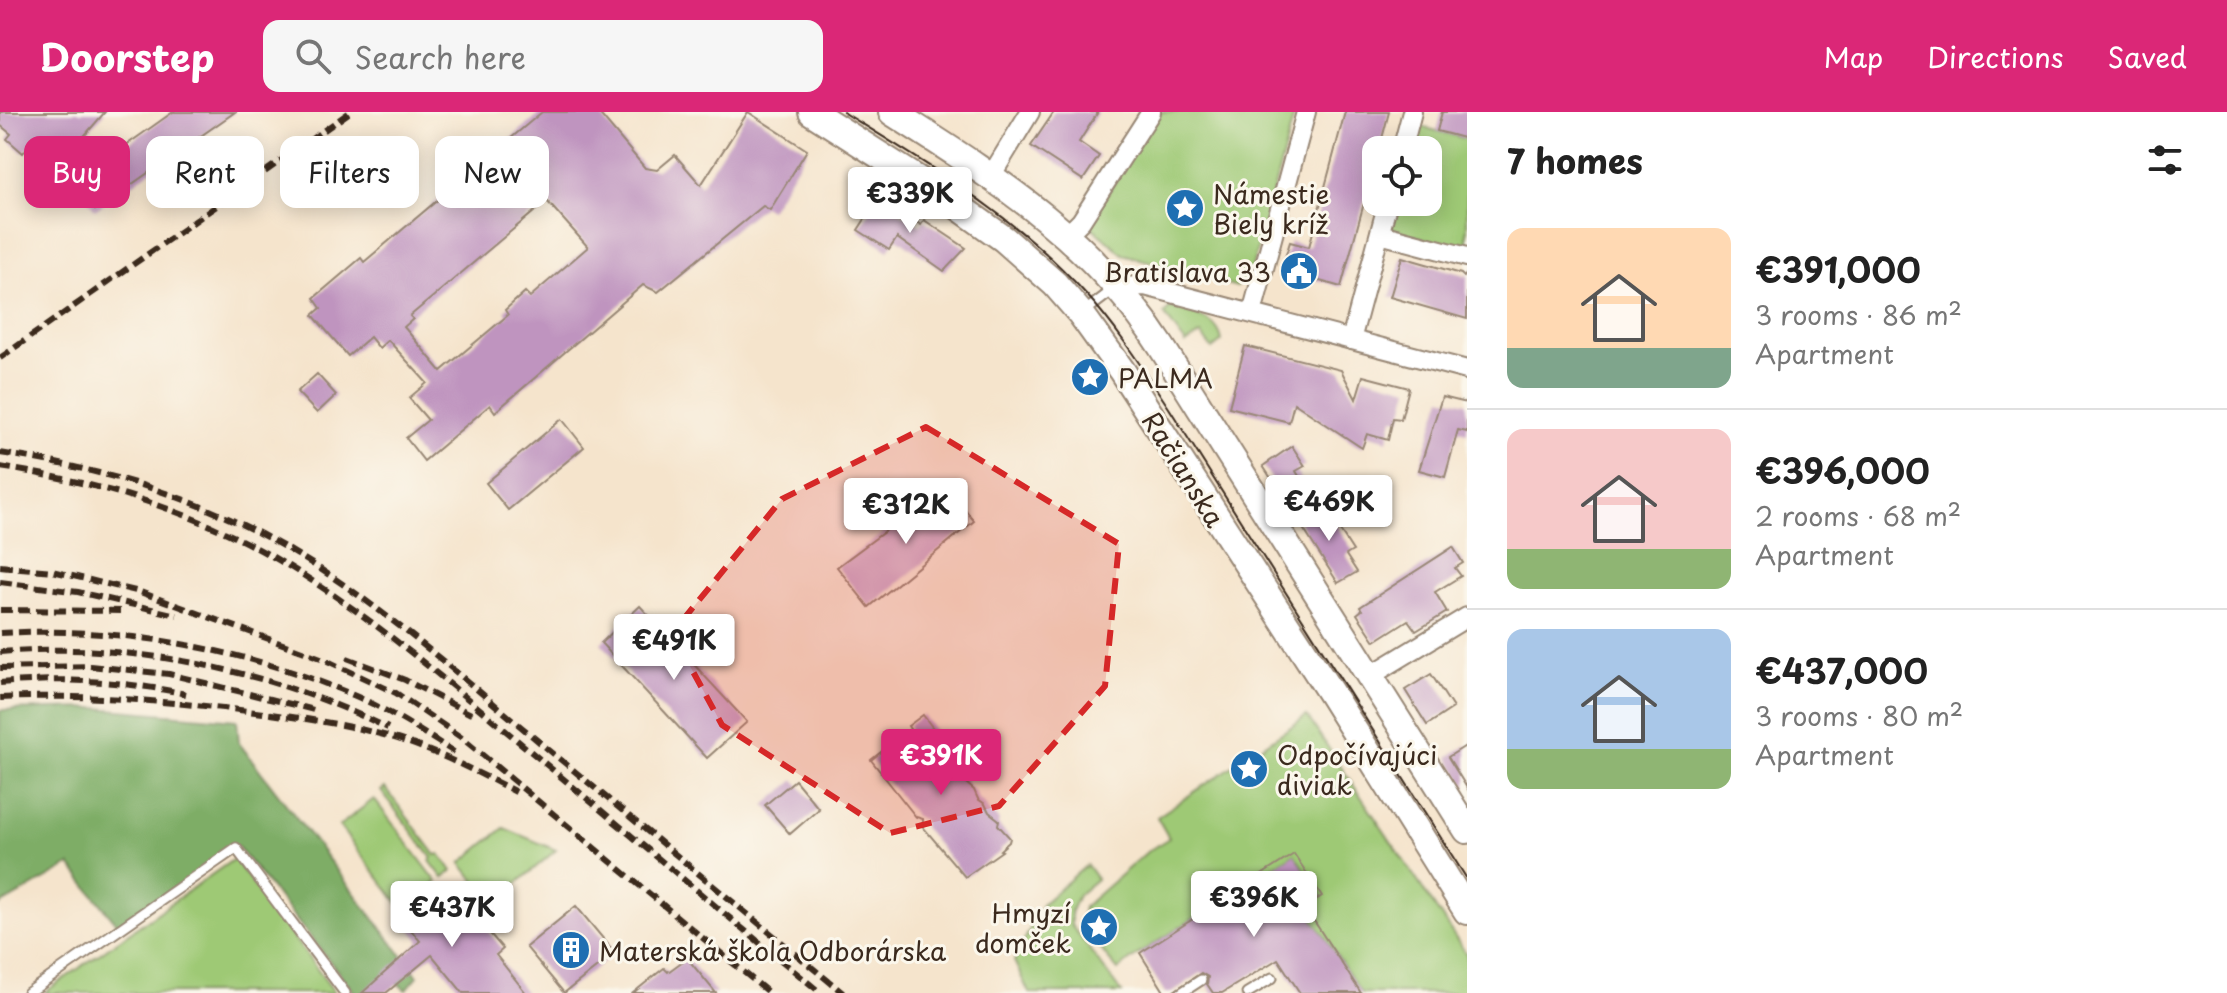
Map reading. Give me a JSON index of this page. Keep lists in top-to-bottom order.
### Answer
{
  "streets": {
    "main road": ["Račianska"]
  },
  "places": {
    "place": [
      "Námestie Biely kríž",
      "PALMA",
      "Odpočívajúci diviak",
      "Hmyzí domček"
    ],
    "public building": ["Bratislava 33"],
    "building": ["Materská škola Odborárska"]
  },
  "page": {
    "header": "Doorstep",
    "search": "Search here",
    "nav": ["Map", "Directions", "Saved"],
    "heading": "7 homes",
    "chip": [
      "Buy",
      "Rent",
      "Filters",
      "New"
    ],
    "price": [
      "€339K",
      "€469K",
      "€312K",
      "€491K",
      "€391K",
      "€396K",
      "€437K"
    ],
    "list": [
      {
        "name": "€391,000",
        "note": "3 rooms · 86 m² · Apartment"
      },
      {
        "name": "€396,000",
        "note": "2 rooms · 68 m² · Apartment"
      },
      {
        "name": "€437,000",
        "note": "3 rooms · 80 m² · Apartment"
      }
    ]
  }
}
